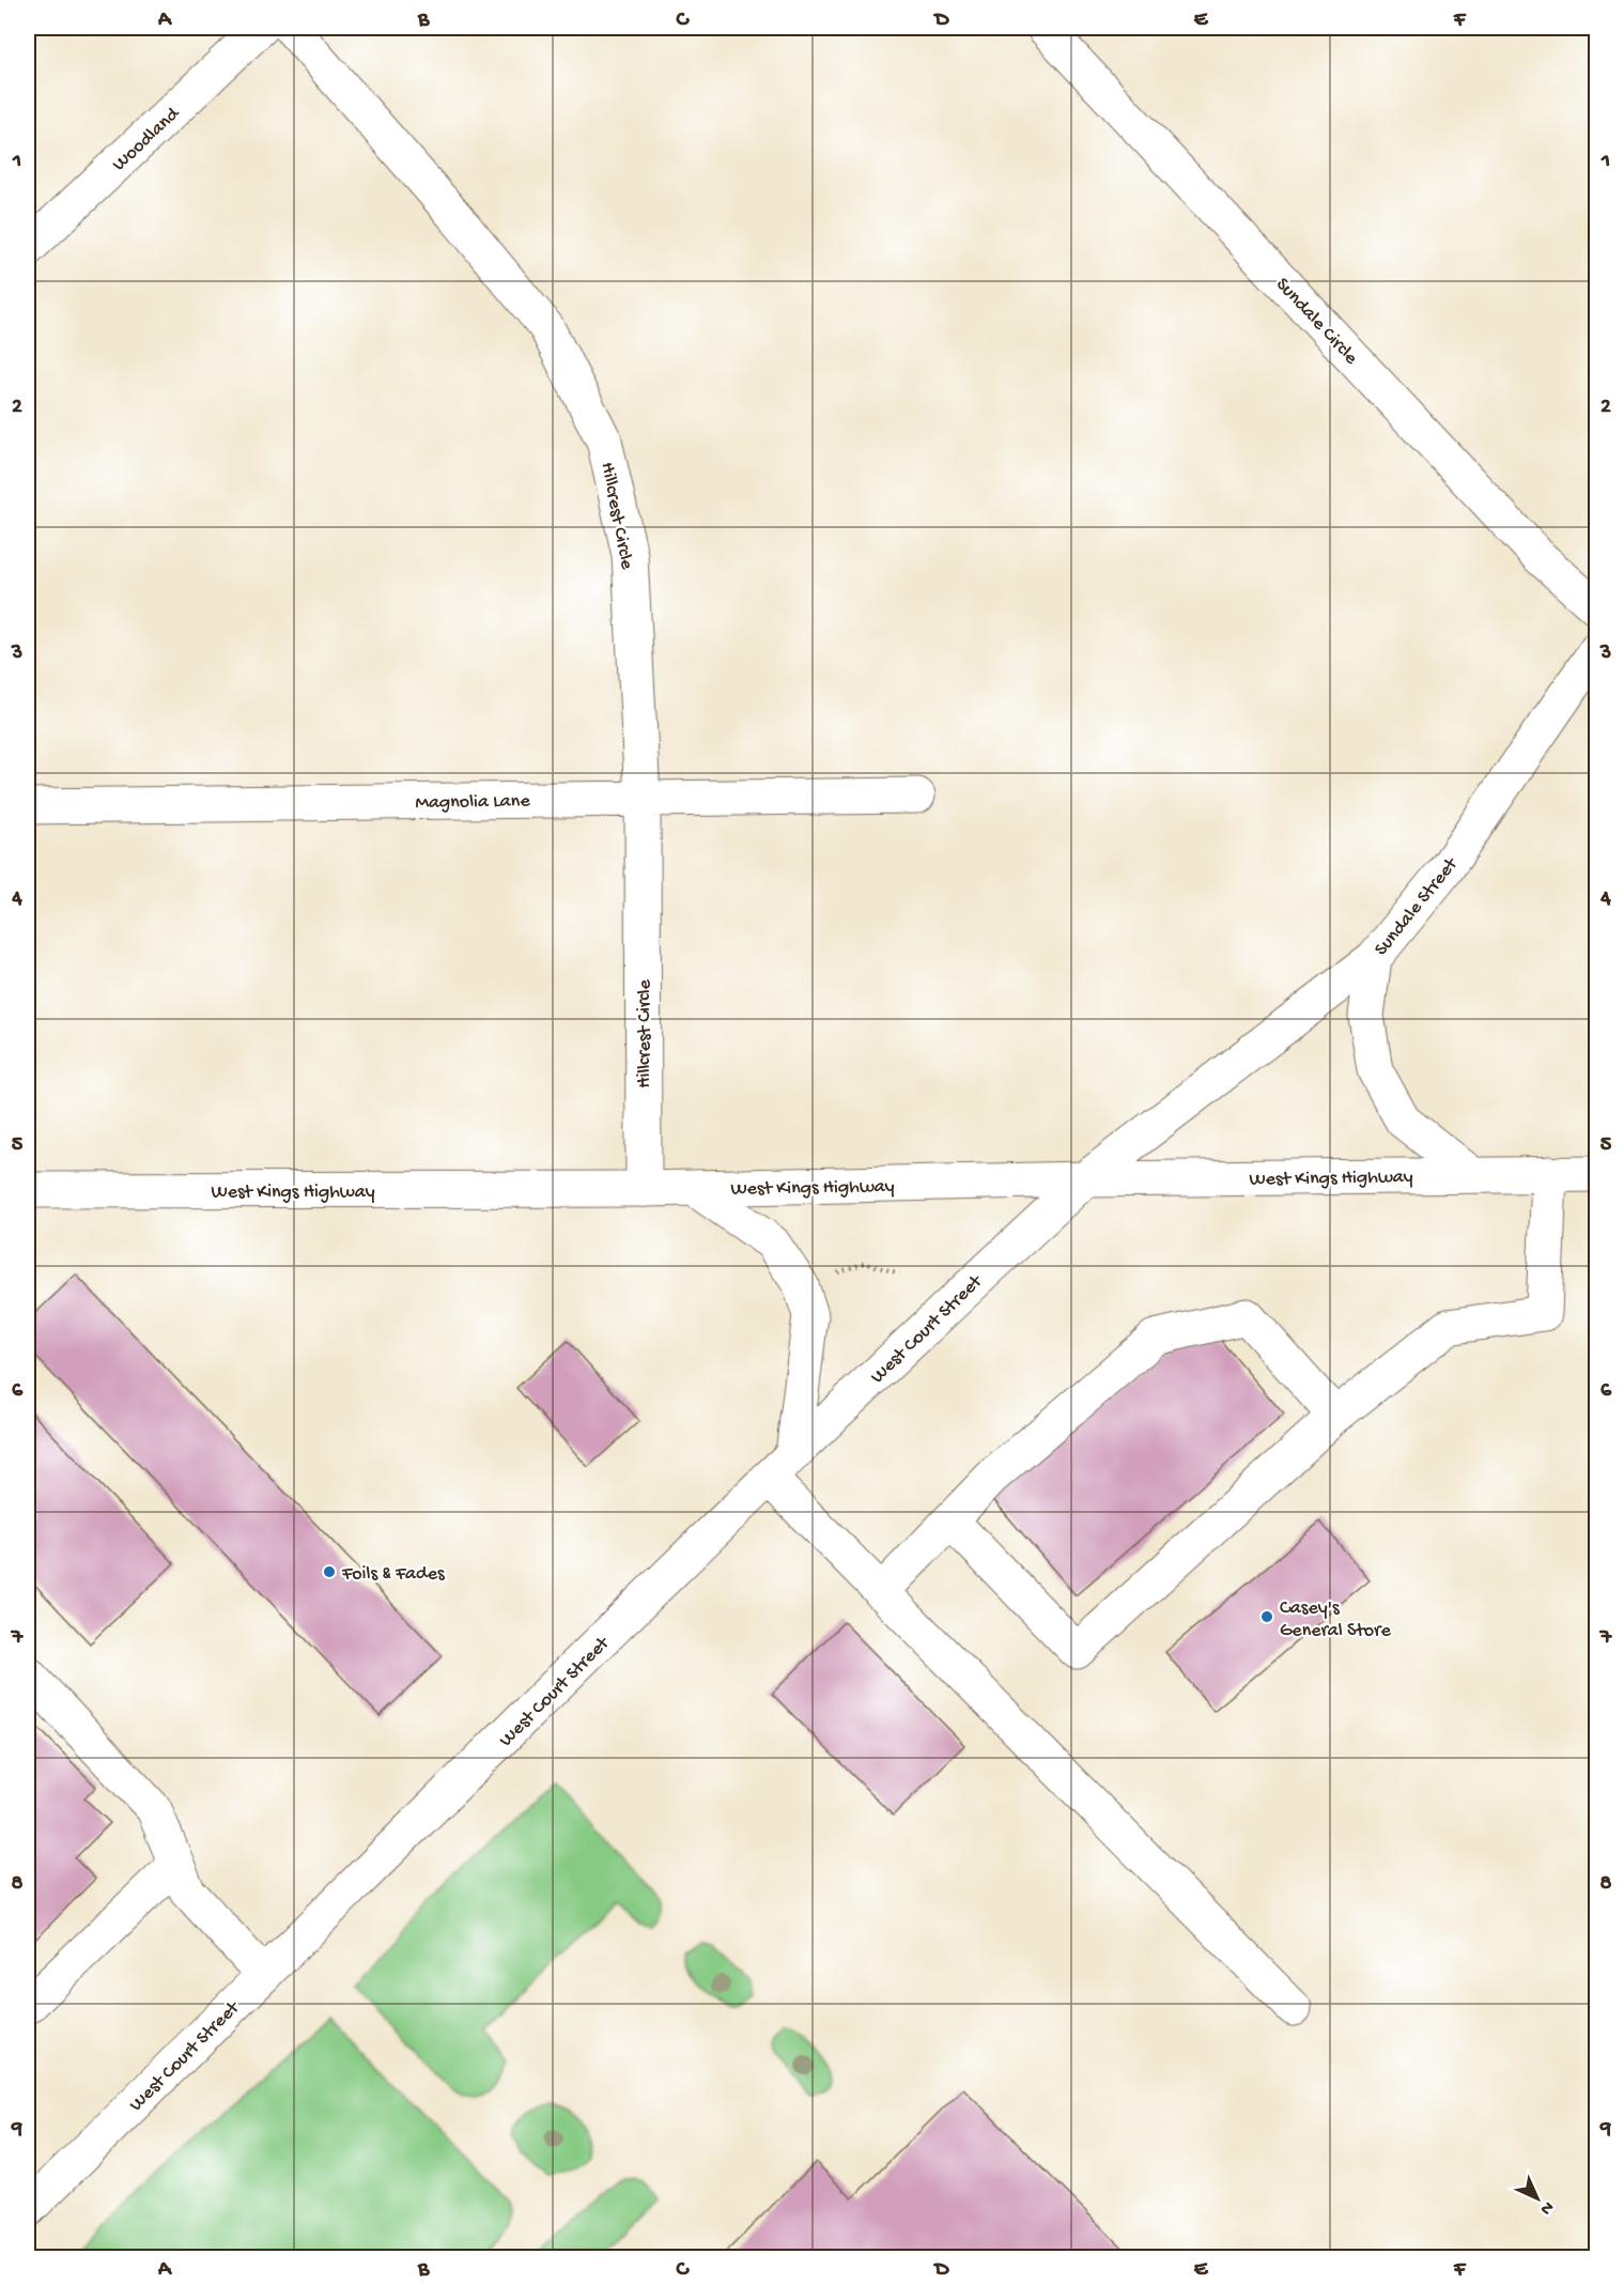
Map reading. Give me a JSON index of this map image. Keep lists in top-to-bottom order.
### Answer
{
  "streets": {
    "street": [
      "Woodland",
      "Sundale Circle",
      "Hillcrest Circle",
      "Magnolia Lane",
      "Sundale Street",
      "West Kings Highway",
      "West Court Street"
    ]
  },
  "crossings": [
    ["Hillcrest Circle", "Magnolia Lane"],
    ["Hillcrest Circle", "West Kings Highway"],
    ["Sundale Street", "West Kings Highway"],
    ["Sundale Street", "West Court Street"],
    ["West Kings Highway", "West Court Street"]
  ],
  "places": ["Foils & Fades", "Casey's General Store"],
  "north": "bottom right",
  "grid": {
    "columns": [
      "A",
      "B",
      "C",
      "D",
      "E",
      "F"
    ],
    "rows": [
      "1",
      "2",
      "3",
      "4",
      "5",
      "6",
      "7",
      "8",
      "9"
    ]
  }
}
